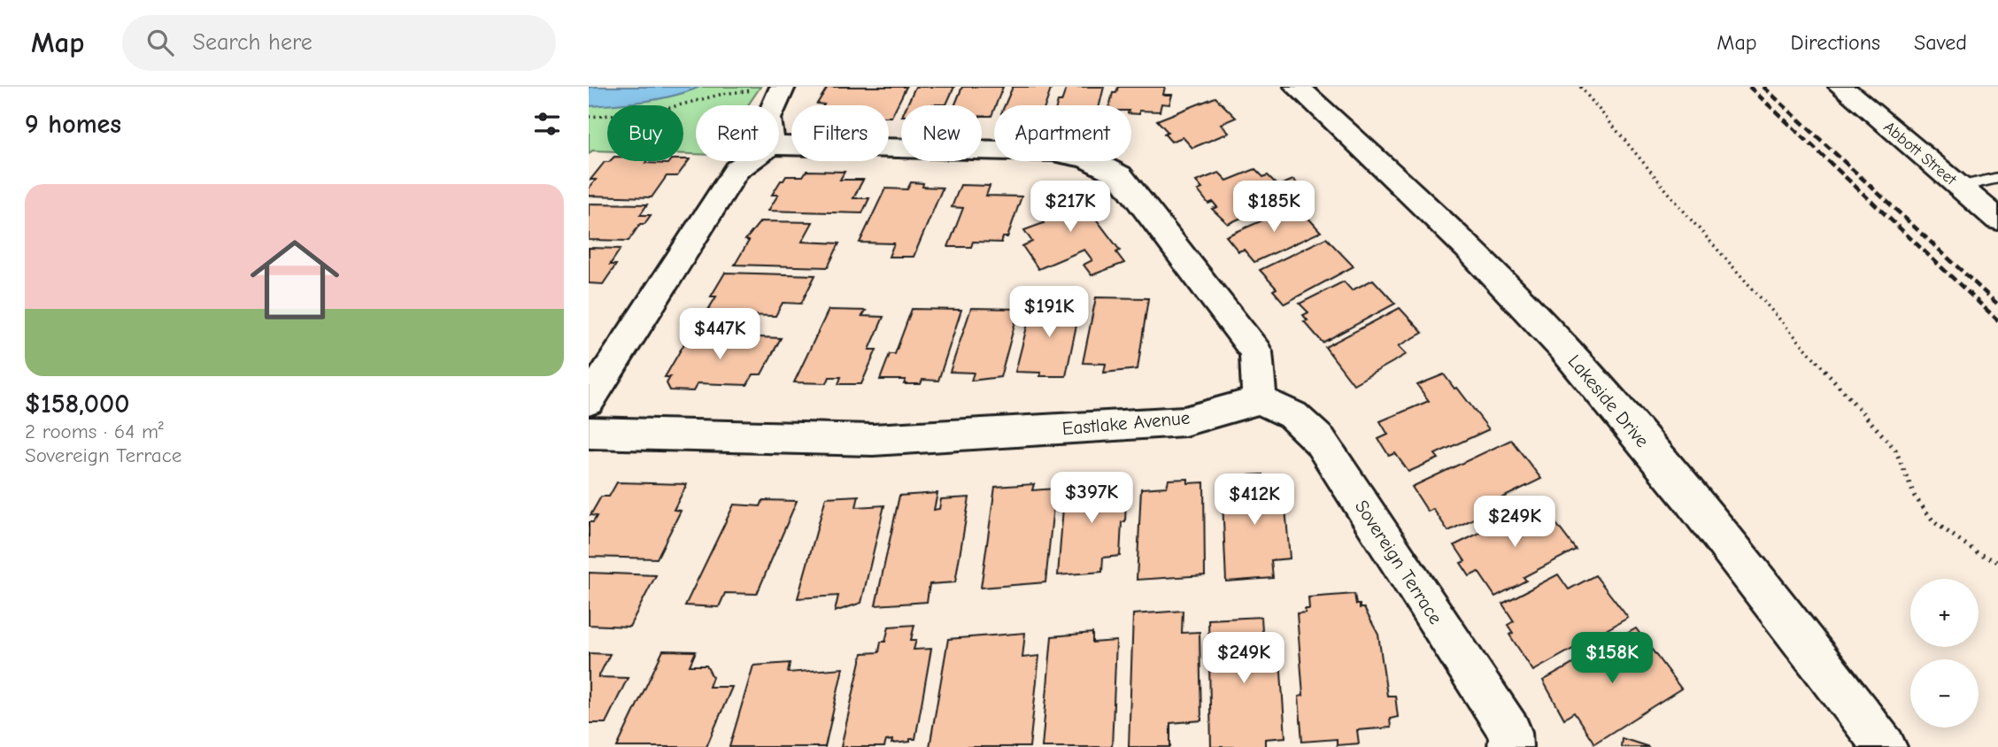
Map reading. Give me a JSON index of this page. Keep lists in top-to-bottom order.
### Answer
{
  "streets": {
    "street": [
      "Abbott Street",
      "Lakeside Drive",
      "Eastlake Avenue",
      "Sovereign Terrace"
    ]
  },
  "crossings": [
    ["Eastlake Avenue", "Sovereign Terrace"]
  ],
  "page": {
    "header": "Map",
    "search": "Search here",
    "nav": ["Map", "Directions", "Saved"],
    "heading": "9 homes",
    "chip": [
      "Buy",
      "Rent",
      "Filters",
      "New",
      "Apartment"
    ],
    "list": [
      {
        "name": "$158,000",
        "note": "2 rooms · 64 m² · Sovereign Terrace"
      }
    ],
    "price": [
      "$217K",
      "$185K",
      "$191K",
      "$447K",
      "$397K",
      "$412K",
      "$249K",
      "$249K",
      "$158K"
    ],
    "map_buttons": ["+", "−"]
  }
}
